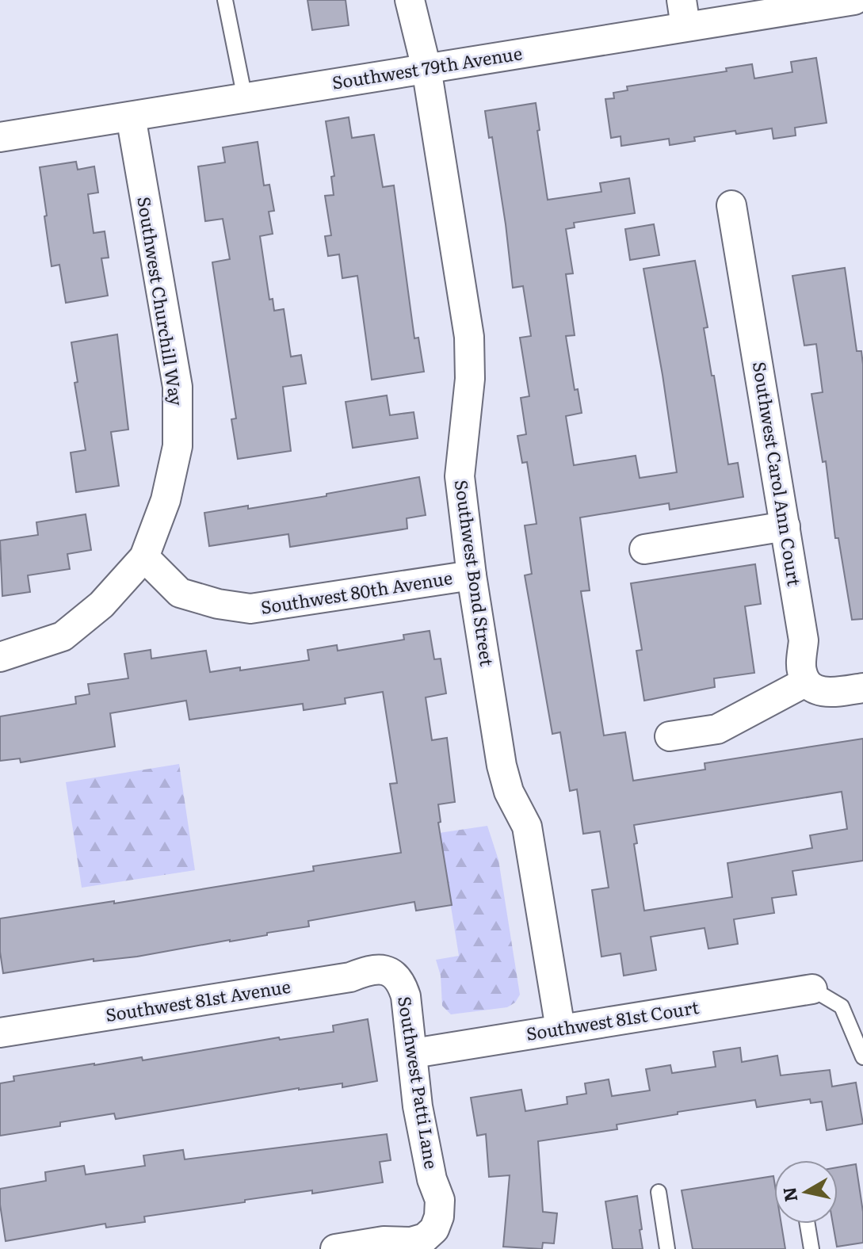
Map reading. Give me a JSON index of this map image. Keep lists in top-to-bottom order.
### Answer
{
  "streets": {
    "street": [
      "Southwest 79th Avenue",
      "Southwest Churchill Way",
      "Southwest Carol Ann Court",
      "Southwest Bond Street",
      "Southwest 80th Avenue",
      "Southwest 81st Avenue",
      "Southwest 81st Court",
      "Southwest Patti Lane"
    ]
  },
  "crossings": [
    ["Southwest 79th Avenue", "Southwest Churchill Way"],
    ["Southwest 79th Avenue", "Southwest Bond Street"],
    ["Southwest Churchill Way", "Southwest 80th Avenue"],
    ["Southwest Bond Street", "Southwest 80th Avenue"],
    ["Southwest Bond Street", "Southwest 81st Court"],
    ["Southwest 81st Avenue", "Southwest Patti Lane"],
    ["Southwest 81st Court", "Southwest Patti Lane"]
  ],
  "north": "left"
}
